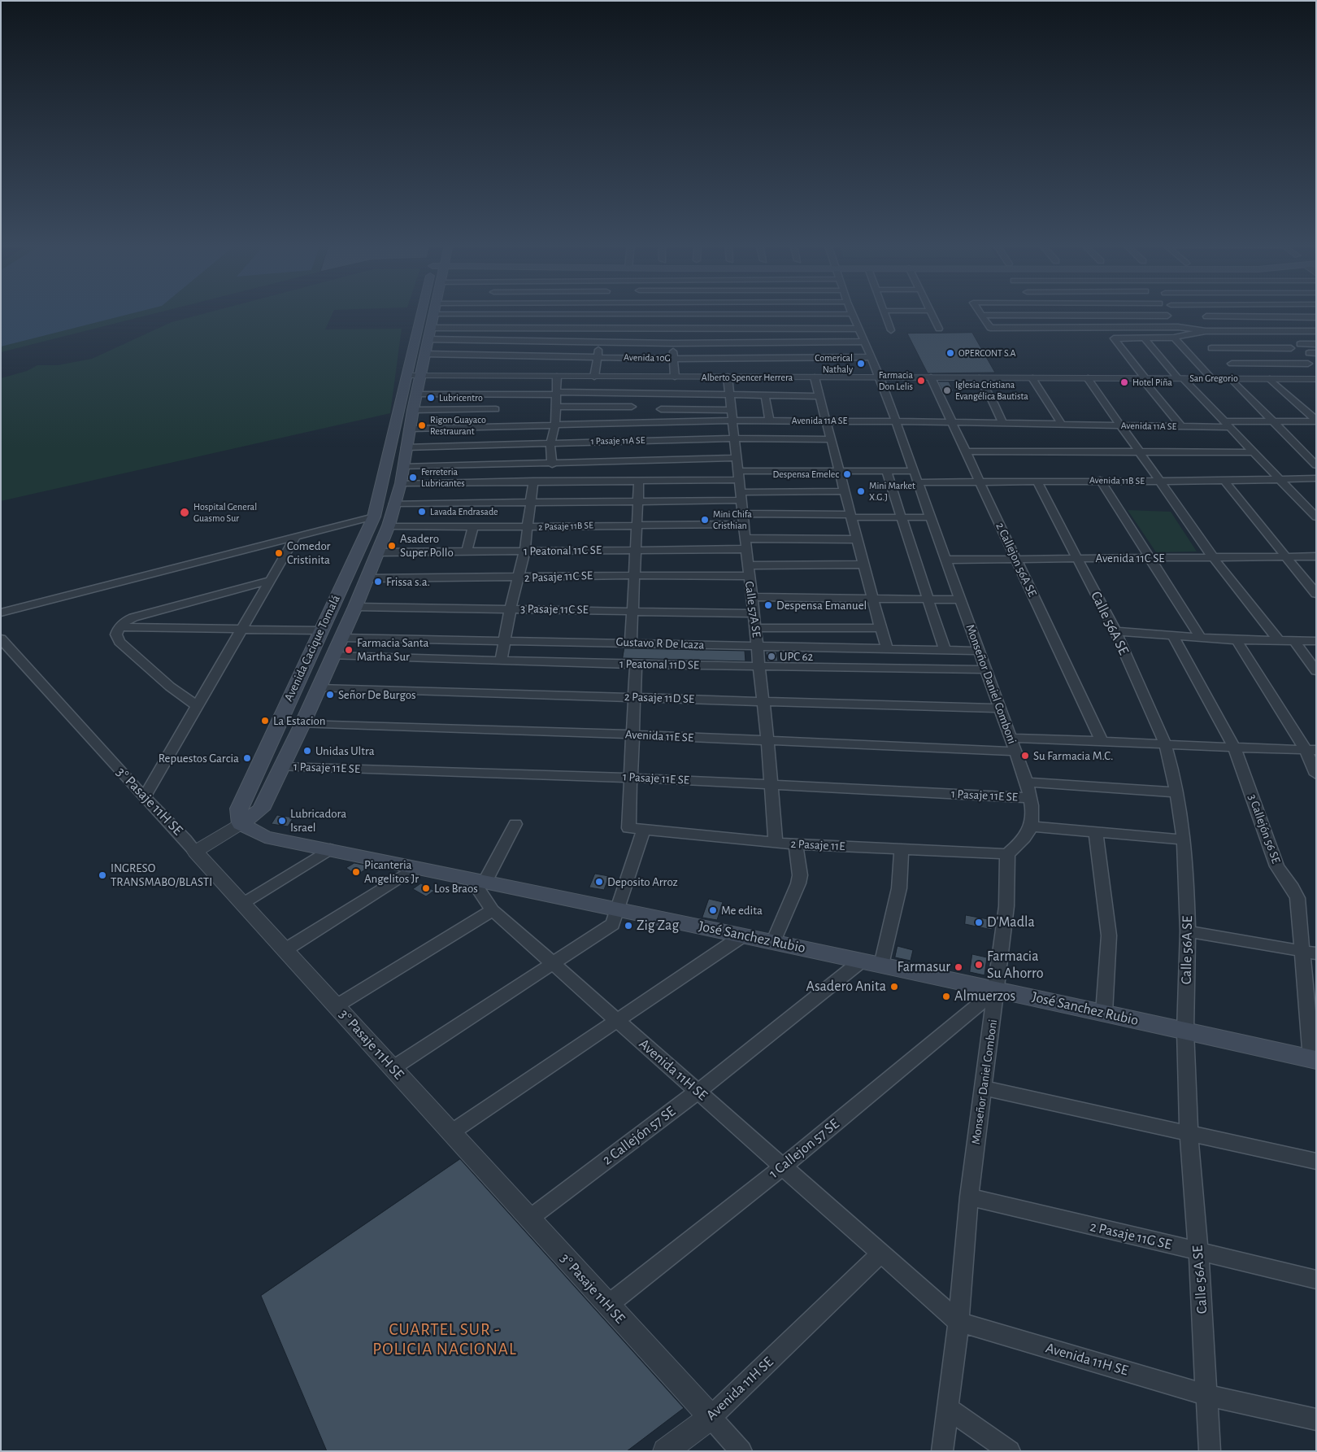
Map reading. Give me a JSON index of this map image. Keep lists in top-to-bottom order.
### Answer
{
  "streets": {
    "main road": ["Avenida Cacique Tomalá", "José Sanchez Rubio"],
    "street": [
      "Avenida 10G",
      "Alberto Spencer Herrera",
      "San Gregorio",
      "Avenida 11A SE",
      "1 Pasaje 11A SE",
      "Avenida 11B SE",
      "2 Pasaje 11B SE",
      "1 Peatonal 11C SE",
      "Avenida 11C SE",
      "2 Callejon 56A SE",
      "2 Pasaje 11C SE",
      "3 Pasaje 11C SE",
      "Calle 57A SE",
      "Calle 56A SE",
      "Gustavo R De Icaza",
      "1 Peatonal 11D SE",
      "Monseñor Daniel Comboni",
      "2 Pasaje 11D SE",
      "Avenida 11E SE",
      "1 Pasaje 11E SE",
      "3° Pasaje 11H SE",
      "3 Callejón 56 SE",
      "2 Pasaje 11E",
      "Avenida 11H SE",
      "2 Callejón 57 SE",
      "1 Callejon 57 SE",
      "2 Pasaje 11G SE"
    ]
  },
  "crossings": [
    ["Avenida 10G", "Avenida Cacique Tomalá"],
    ["Avenida 10G", "Monseñor Daniel Comboni"],
    ["Alberto Spencer Herrera", "San Gregorio"],
    ["Alberto Spencer Herrera", "2 Callejon 56A SE"],
    ["Alberto Spencer Herrera", "Calle 57A SE"],
    ["Alberto Spencer Herrera", "Avenida Cacique Tomalá"],
    ["Alberto Spencer Herrera", "Monseñor Daniel Comboni"],
    ["Avenida 11A SE", "2 Callejon 56A SE"],
    ["Avenida 11A SE", "Calle 57A SE"],
    ["Avenida 11A SE", "Avenida Cacique Tomalá"],
    ["Avenida 11A SE", "Monseñor Daniel Comboni"],
    ["1 Pasaje 11A SE", "Calle 57A SE"],
    ["1 Pasaje 11A SE", "Avenida Cacique Tomalá"],
    ["Avenida 11B SE", "2 Callejon 56A SE"],
    ["Avenida 11B SE", "Calle 56A SE"],
    ["Avenida 11B SE", "Monseñor Daniel Comboni"],
    ["2 Pasaje 11B SE", "Calle 57A SE"],
    ["2 Pasaje 11B SE", "Avenida Cacique Tomalá"],
    ["2 Pasaje 11B SE", "Monseñor Daniel Comboni"],
    ["1 Peatonal 11C SE", "Calle 57A SE"],
    ["1 Peatonal 11C SE", "Avenida Cacique Tomalá"],
    ["Avenida 11C SE", "2 Callejon 56A SE"],
    ["Avenida 11C SE", "Calle 56A SE"],
    ["Avenida 11C SE", "Monseñor Daniel Comboni"],
    ["2 Pasaje 11C SE", "Calle 57A SE"],
    ["2 Pasaje 11C SE", "Avenida Cacique Tomalá"],
    ["3 Pasaje 11C SE", "Calle 57A SE"],
    ["3 Pasaje 11C SE", "Avenida Cacique Tomalá"],
    ["Calle 57A SE", "Gustavo R De Icaza"],
    ["Calle 57A SE", "1 Peatonal 11D SE"],
    ["Calle 57A SE", "2 Pasaje 11D SE"],
    ["Calle 57A SE", "Avenida 11E SE"],
    ["Calle 57A SE", "1 Pasaje 11E SE"],
    ["Calle 57A SE", "2 Pasaje 11E"],
    ["Calle 56A SE", "José Sanchez Rubio"],
    ["Calle 56A SE", "Avenida 11H SE"],
    ["Calle 56A SE", "2 Pasaje 11G SE"],
    ["Gustavo R De Icaza", "Avenida Cacique Tomalá"],
    ["Gustavo R De Icaza", "Monseñor Daniel Comboni"],
    ["Avenida Cacique Tomalá", "1 Peatonal 11D SE"],
    ["Avenida Cacique Tomalá", "2 Pasaje 11D SE"],
    ["Avenida Cacique Tomalá", "Avenida 11E SE"],
    ["Avenida Cacique Tomalá", "1 Pasaje 11E SE"],
    ["Avenida Cacique Tomalá", "José Sanchez Rubio"],
    ["1 Peatonal 11D SE", "Monseñor Daniel Comboni"],
    ["Monseñor Daniel Comboni", "2 Pasaje 11D SE"],
    ["Monseñor Daniel Comboni", "Avenida 11E SE"],
    ["Monseñor Daniel Comboni", "1 Pasaje 11E SE"],
    ["Monseñor Daniel Comboni", "2 Pasaje 11E"],
    ["Monseñor Daniel Comboni", "José Sanchez Rubio"],
    ["Monseñor Daniel Comboni", "Avenida 11H SE"],
    ["Monseñor Daniel Comboni", "1 Callejon 57 SE"],
    ["Monseñor Daniel Comboni", "2 Pasaje 11G SE"],
    ["1 Pasaje 11E SE", "2 Pasaje 11E"],
    ["3° Pasaje 11H SE", "Avenida 11H SE"],
    ["3° Pasaje 11H SE", "2 Callejón 57 SE"],
    ["3° Pasaje 11H SE", "1 Callejon 57 SE"],
    ["3 Callejón 56 SE", "José Sanchez Rubio"],
    ["José Sanchez Rubio", "Avenida 11H SE"],
    ["José Sanchez Rubio", "2 Callejón 57 SE"],
    ["José Sanchez Rubio", "1 Callejon 57 SE"],
    ["Avenida 11H SE", "2 Callejón 57 SE"],
    ["Avenida 11H SE", "1 Callejon 57 SE"]
  ],
  "districts": ["CUARTEL SUR - POLICIA NACIONAL"],
  "places": [
    "OPERCONT S.A",
    "Comerical Nathaly",
    "Farmacia Don Lelis",
    "Hotel Piña",
    "Iglesia Cristiana Evangélica Bautista",
    "Lubricentro",
    "Rigon Guayaco Restraurant",
    "Despensa Emelec",
    "Ferreteria Lubricantes",
    "Mini Market X.G.J",
    "Lavada Endrasade",
    "Hospital General Guasmo Sur",
    "Mini Chifa Cristhian",
    "Asadero Super Pollo",
    "Comedor Cristinita",
    "Frissa s.a.",
    "Despensa Emanuel",
    "Farmacia Santa Martha Sur",
    "UPC 62",
    "Señor De Burgos",
    "La Estacion",
    "Unidas Ultra",
    "Su Farmacia M.C.",
    "Repuestos Garcia",
    "Lubricadora Israel",
    "Picanteria Angelitos Jr",
    "INGRESO TRANSMABO/BLASTI",
    "Deposito Arroz",
    "Los Braos",
    "Me edita",
    "D'Madla",
    "Zig Zag",
    "Farmacia Su Ahorro",
    "Farmasur",
    "Asadero Anita",
    "Almuerzos"
  ]
}
